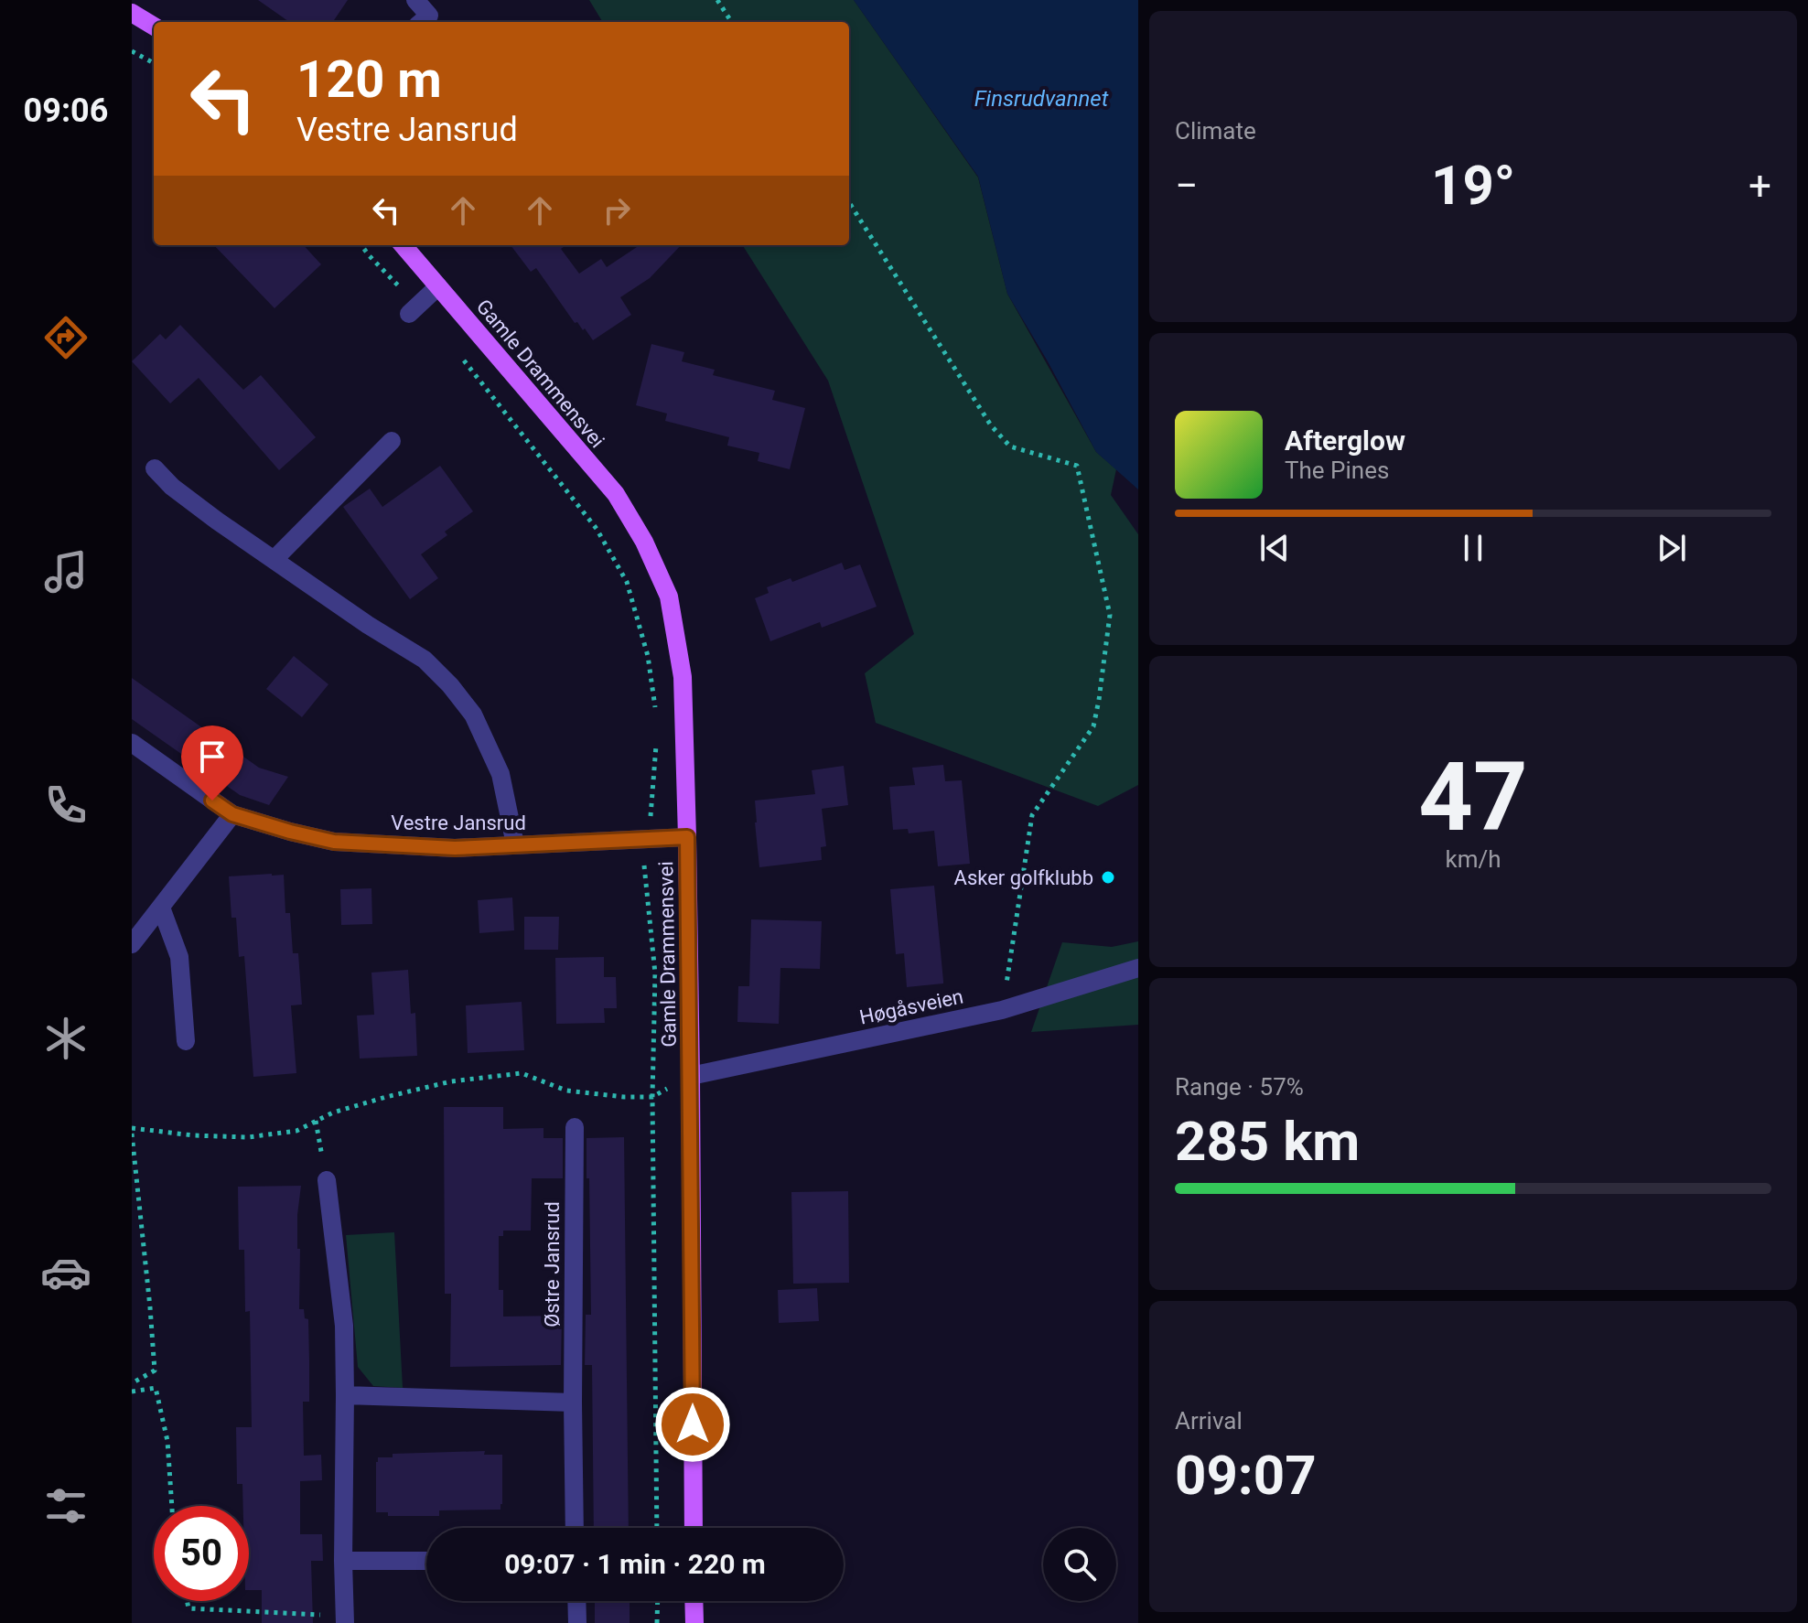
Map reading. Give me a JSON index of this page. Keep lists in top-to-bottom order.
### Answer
{
  "streets": {
    "main road": ["Gamle Drammensvei"],
    "street": ["Vestre Jansrud", "Høgåsveien", "Østre Jansrud"]
  },
  "crossings": [
    ["Gamle Drammensvei", "Vestre Jansrud"],
    ["Gamle Drammensvei", "Høgåsveien"]
  ],
  "water": ["Finsrudvannet"],
  "places": ["Asker golfklubb"],
  "page": {
    "tabs": "09:06",
    "tile": [
      "Climate",
      ["47", "km/h"],
      ["Range · 57%", "285 km"],
      ["Arrival", "09:07"]
    ],
    "turn": ["120 m", "Vestre Jansrud"],
    "heat": ["−", "19°", "+"],
    "song": ["Afterglow", "The Pines"],
    "limit": "50",
    "trip": "09:07 · 1 min · 220 m"
  }
}
